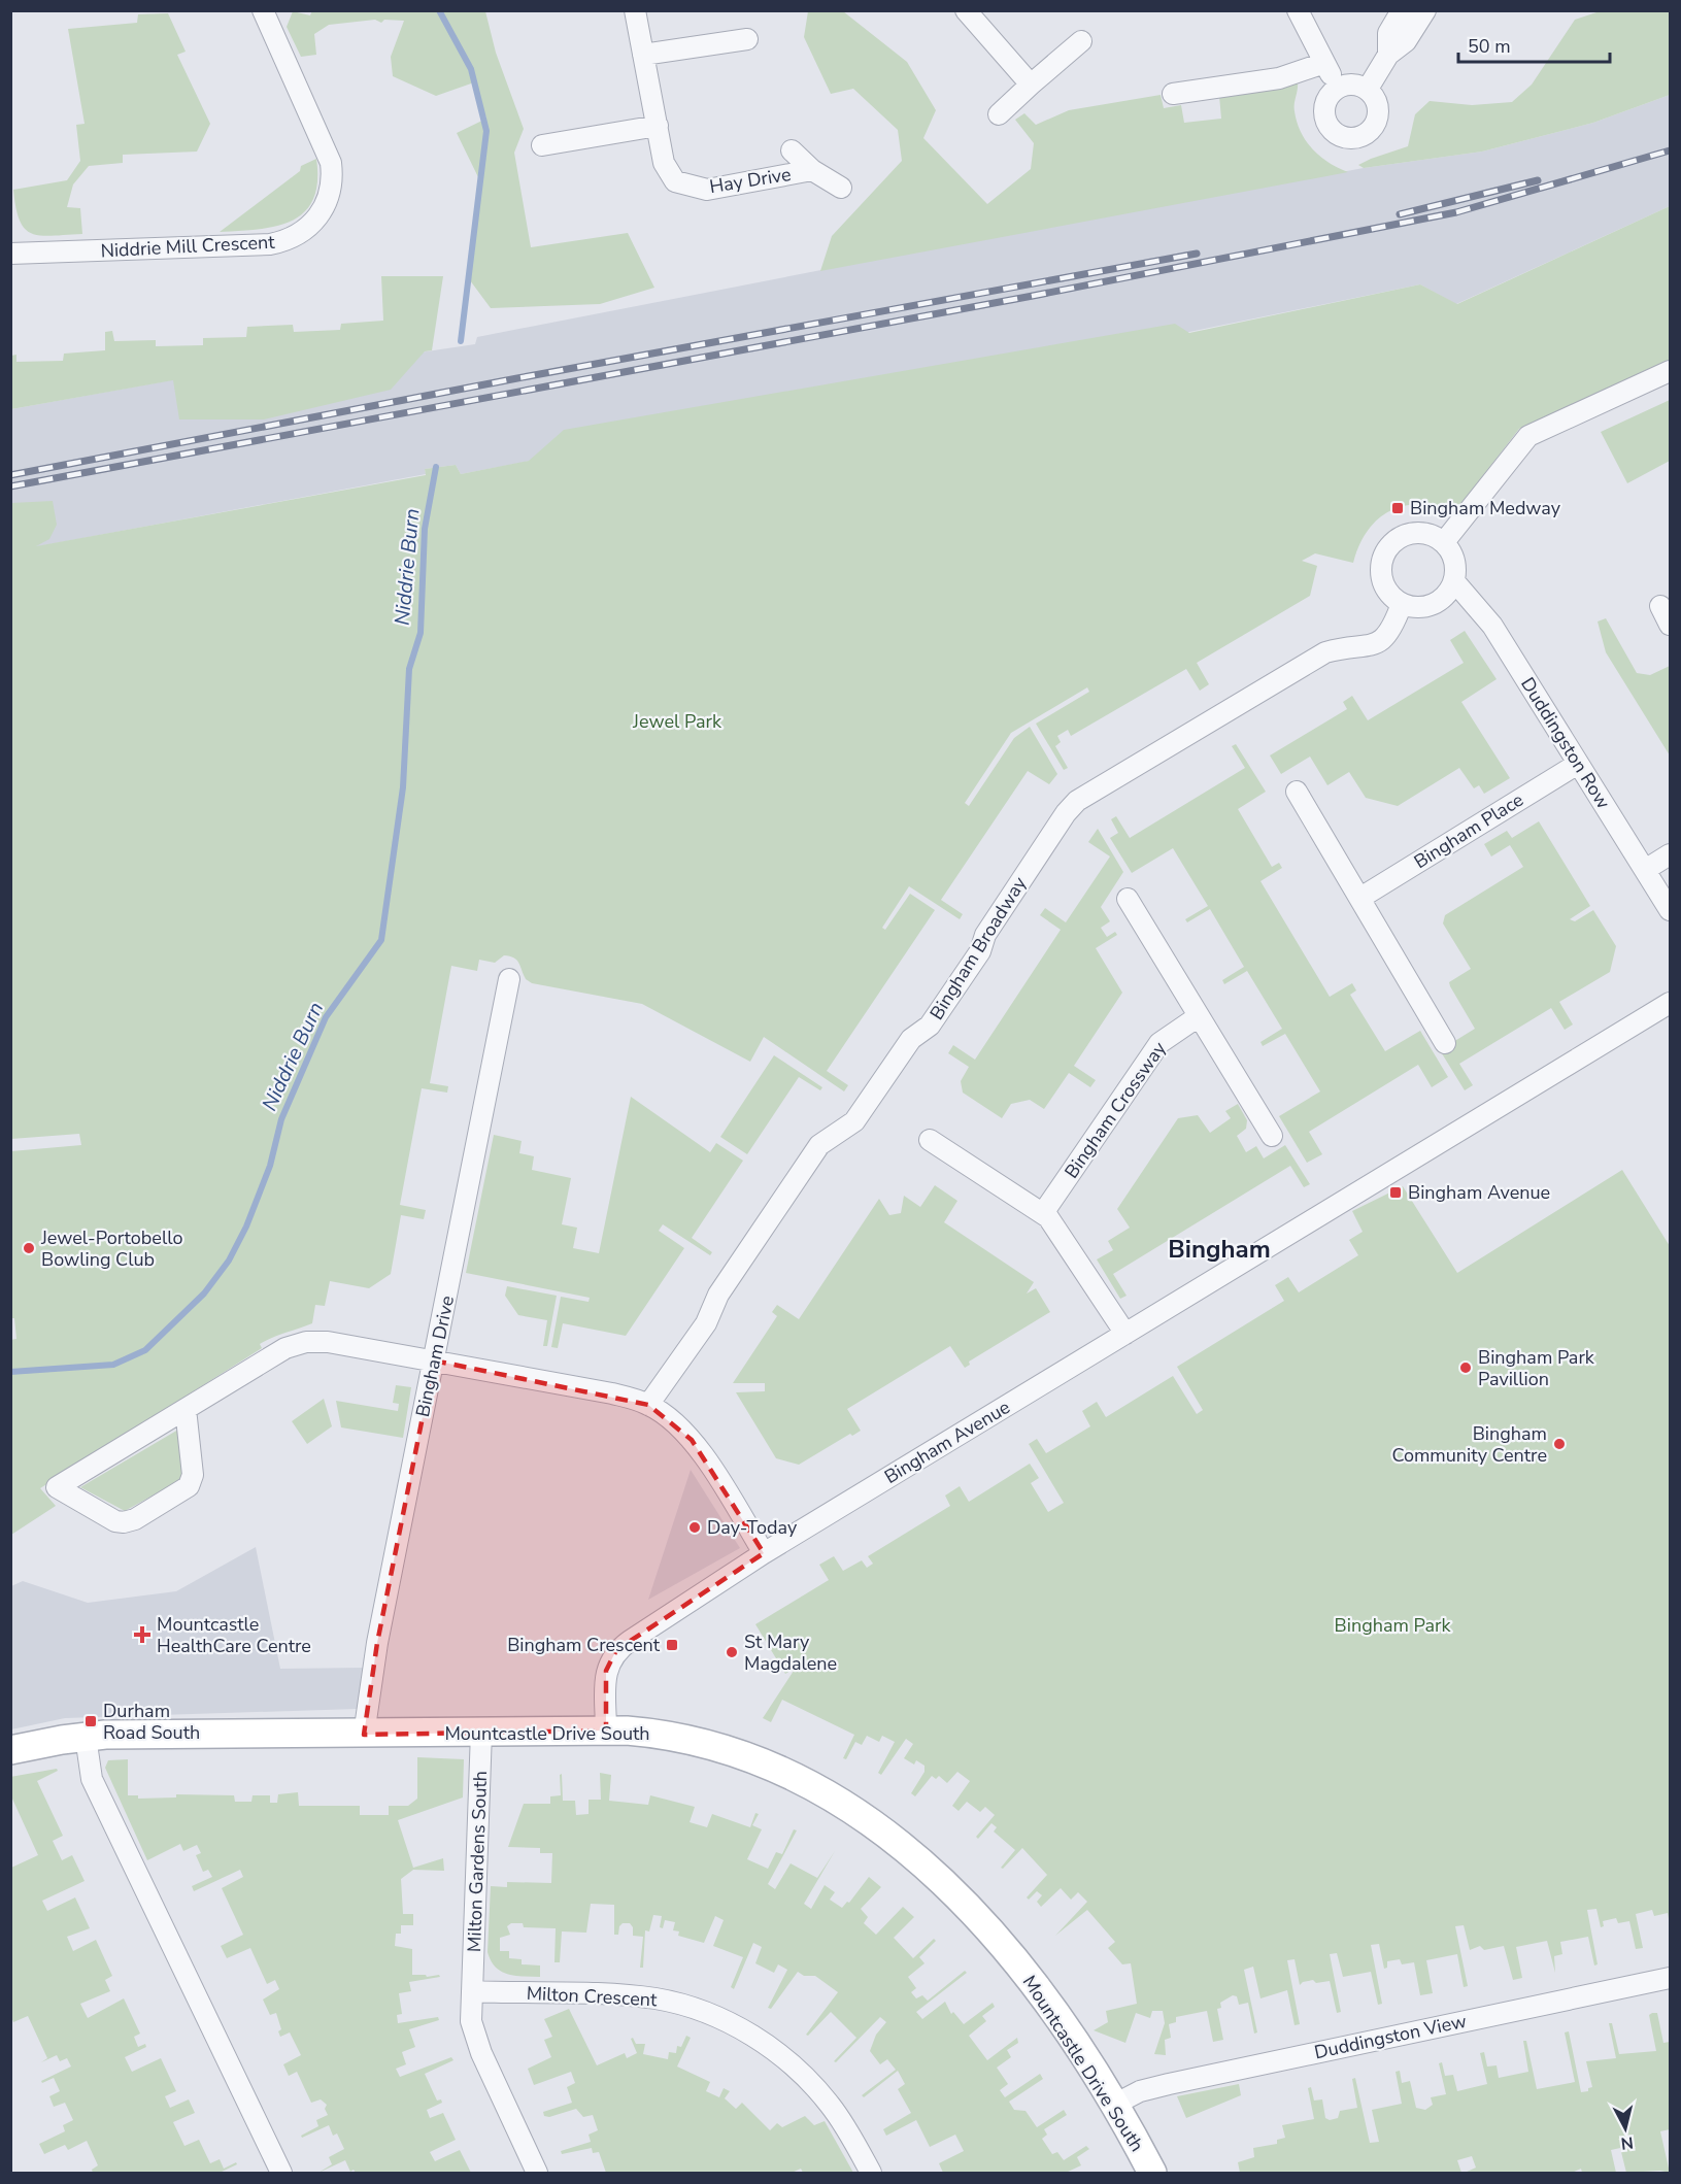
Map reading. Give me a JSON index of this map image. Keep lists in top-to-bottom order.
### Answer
{
  "streets": {
    "street": [
      "Hay Drive",
      "Niddrie Mill Crescent",
      "Duddingston Row",
      "Bingham Place",
      "Bingham Broadway",
      "Bingham Crossway",
      "Bingham Drive",
      "Bingham Avenue",
      "Mountcastle Drive South",
      "Milton Gardens South",
      "Milton Crescent",
      "Duddingston View"
    ]
  },
  "crossings": [
    ["Duddingston Row", "Bingham Place"],
    ["Duddingston Row", "Bingham Broadway"],
    ["Bingham Drive", "Mountcastle Drive South"],
    ["Bingham Avenue", "Mountcastle Drive South"],
    ["Mountcastle Drive South", "Milton Gardens South"],
    ["Mountcastle Drive South", "Duddingston View"],
    ["Milton Gardens South", "Milton Crescent"]
  ],
  "districts": ["Bingham"],
  "water": ["Niddrie Burn"],
  "parks": ["Jewel Park", "Bingham Park"],
  "places": {
    "transit": [
      "Bingham Medway",
      "Bingham Avenue",
      "Bingham Crescent",
      "Durham Road South"
    ],
    "other": [
      "Jewel-Portobello Bowling Club",
      "Bingham Park Pavillion",
      "Bingham Community Centre",
      "Day-Today",
      "St Mary Magdalene"
    ],
    "health": ["Mountcastle HealthCare Centre"]
  },
  "scale_bar": "50 m",
  "north": "bottom"
}
